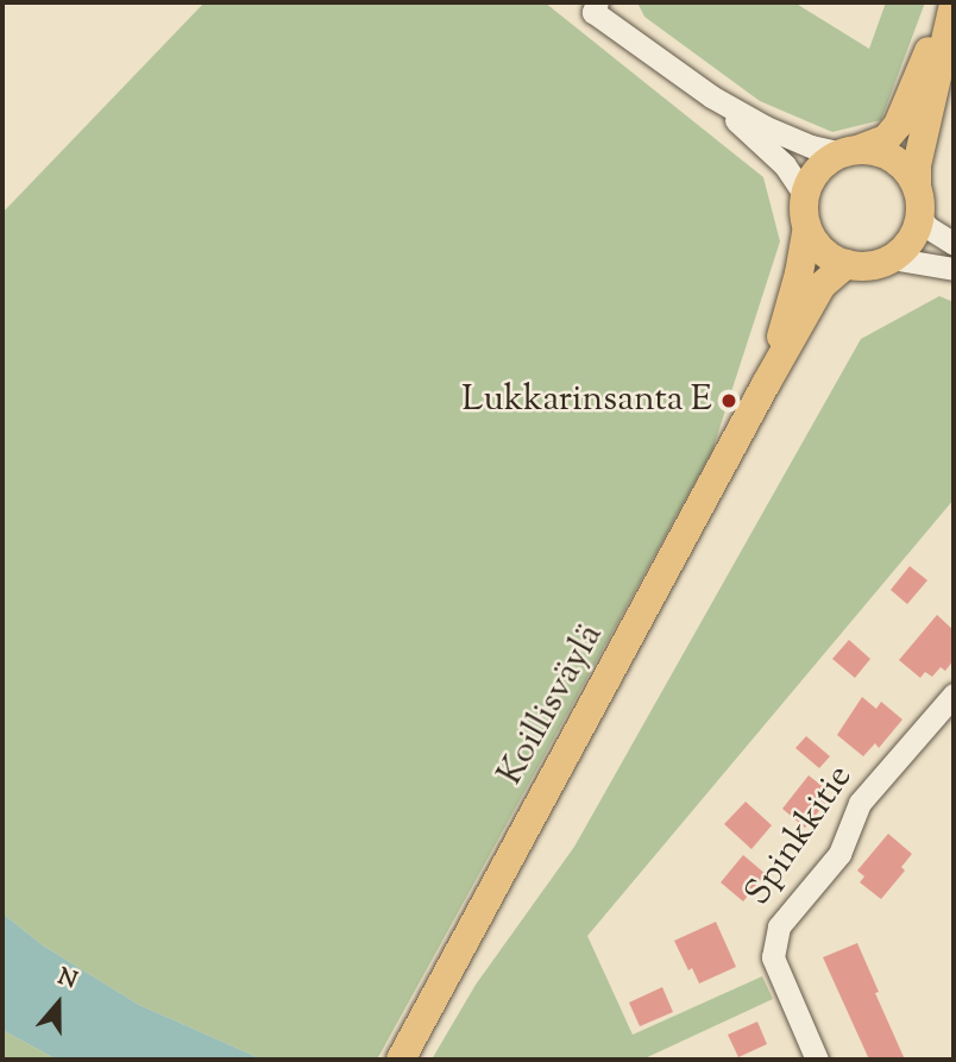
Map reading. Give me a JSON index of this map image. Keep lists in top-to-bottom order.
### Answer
{
  "streets": {
    "main road": ["Koillisväylä"],
    "street": ["Spinkkitie"]
  },
  "places": ["Lukkarinsanta E"],
  "north": "top"
}
